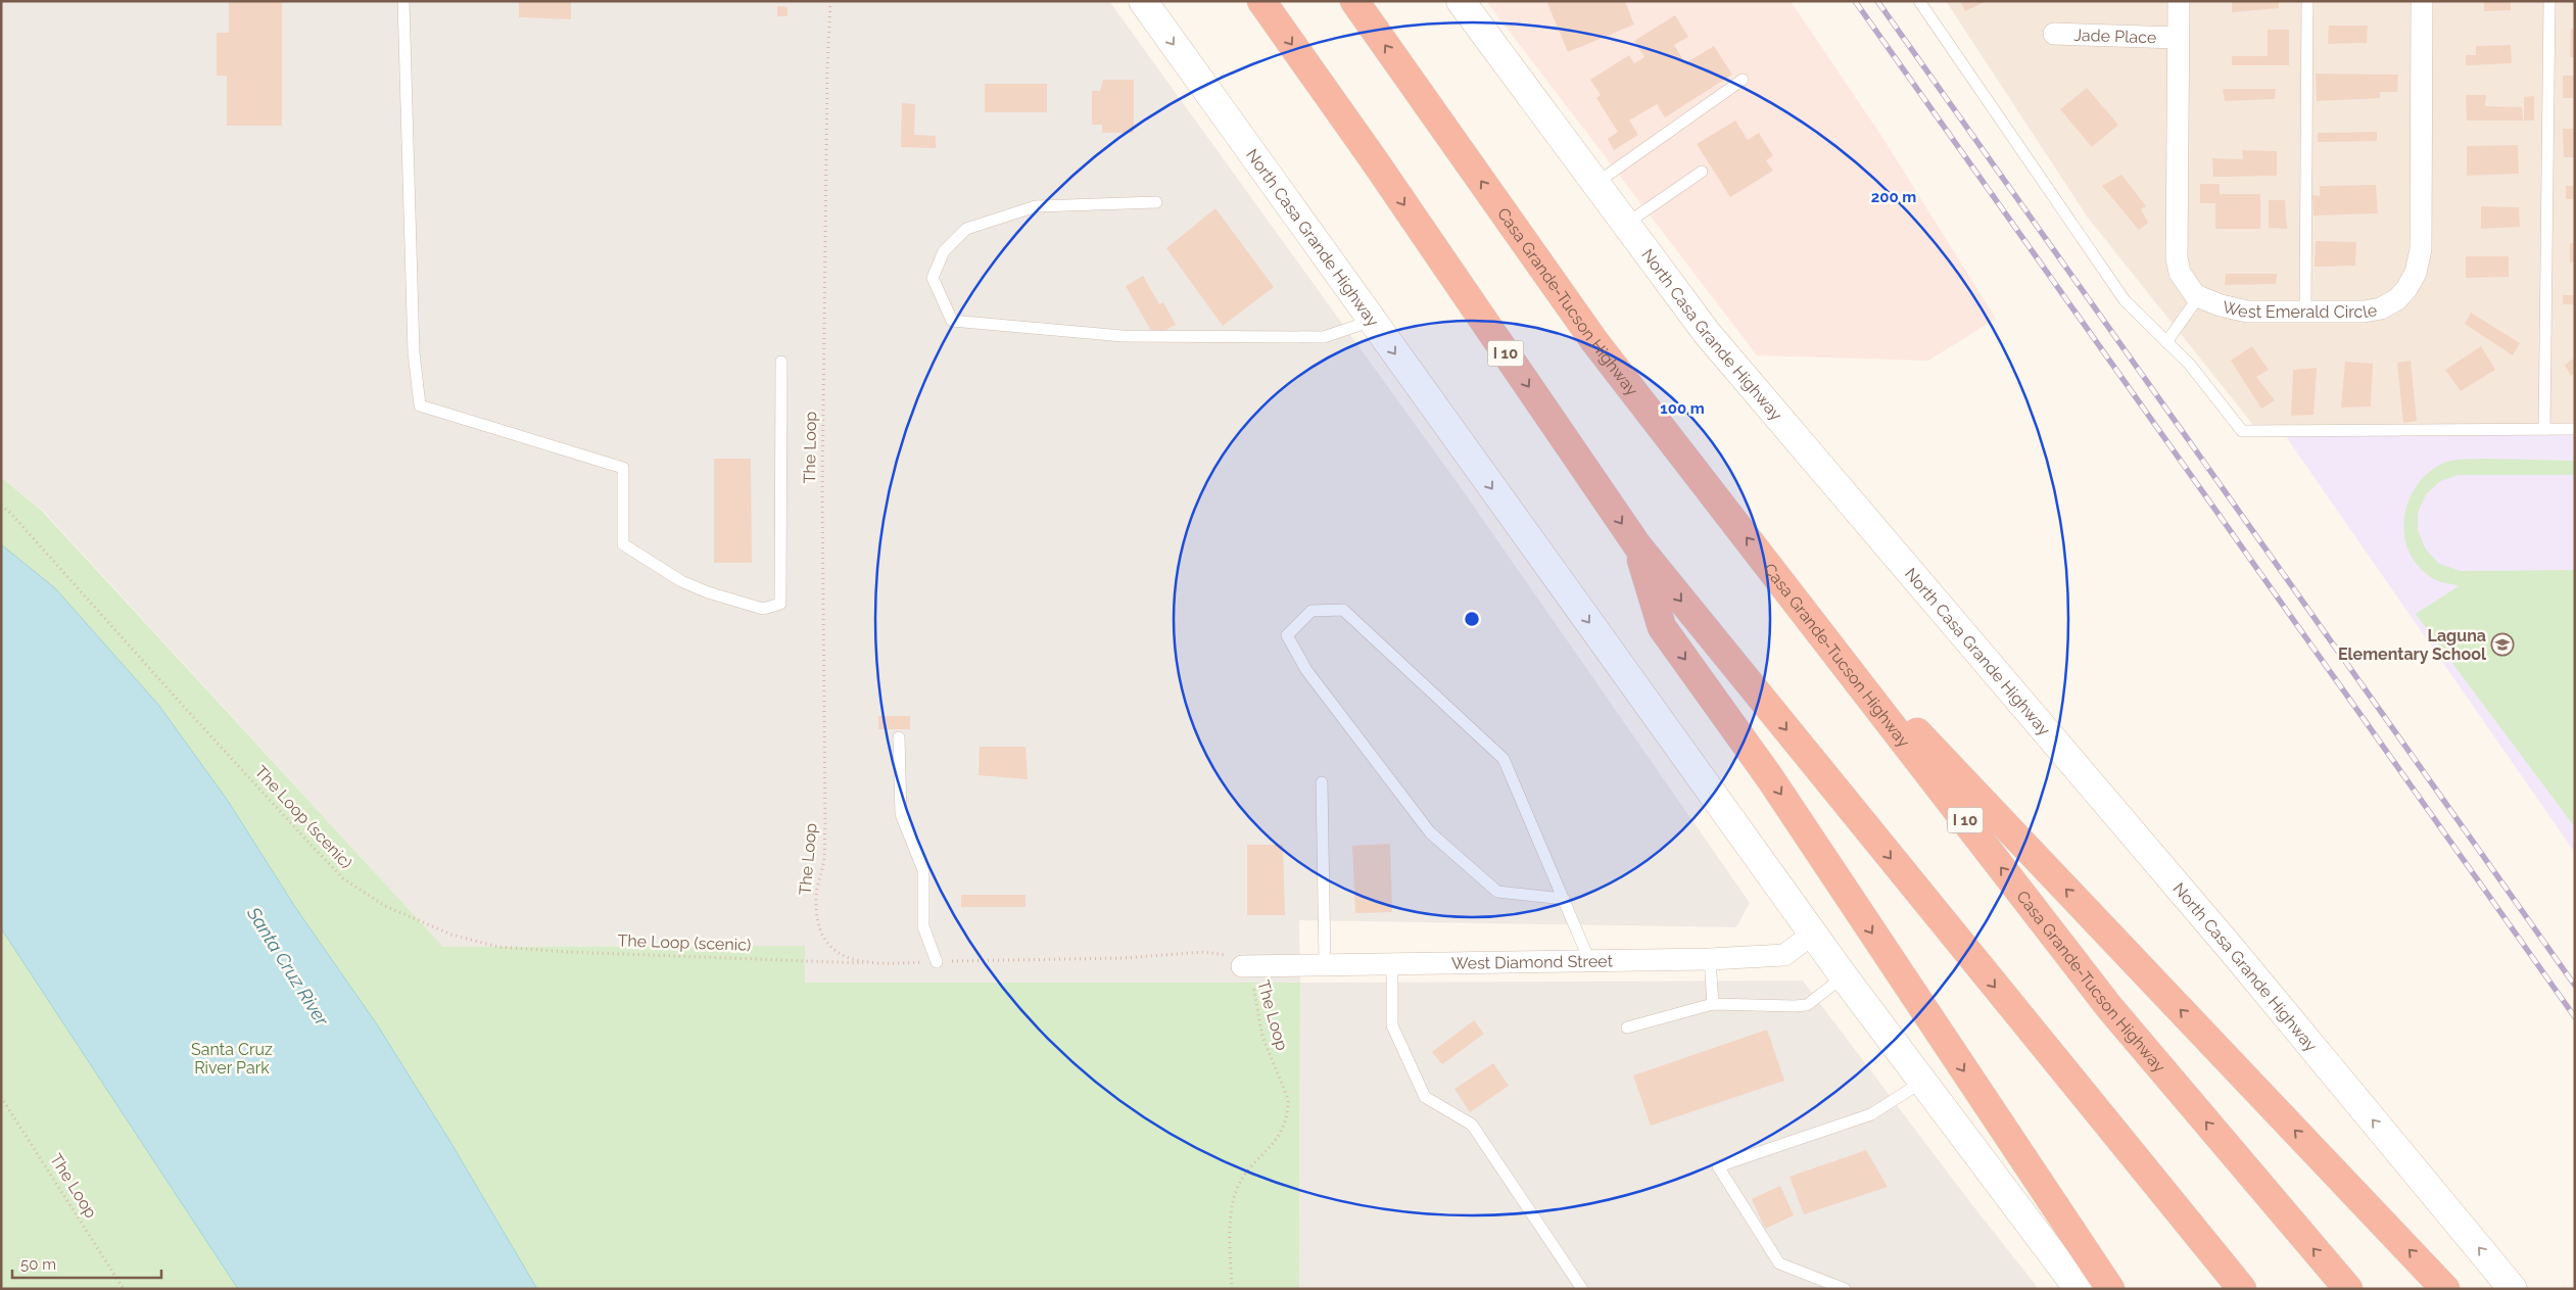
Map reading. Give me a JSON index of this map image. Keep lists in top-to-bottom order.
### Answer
{
  "streets": {
    "highway": ["Casa Grande-Tucson Highway", "I 10"],
    "main road": ["North Casa Grande Highway"],
    "street": ["Jade Place", "West Emerald Circle", "West Diamond Street"],
    "path": ["The Loop", "The Loop (scenic)"]
  },
  "crossings": [
    ["Jade Place", "West Emerald Circle"],
    ["North Casa Grande Highway", "West Diamond Street"],
    ["The Loop", "The Loop (scenic)"],
    ["The Loop", "West Diamond Street"]
  ],
  "water": ["Santa Cruz River"],
  "parks": ["Santa Cruz River Park"],
  "places": {
    "school or university": ["Laguna Elementary School"]
  },
  "scale_bar": "50 m",
  "rings": ["200 m", "100 m"]
}
